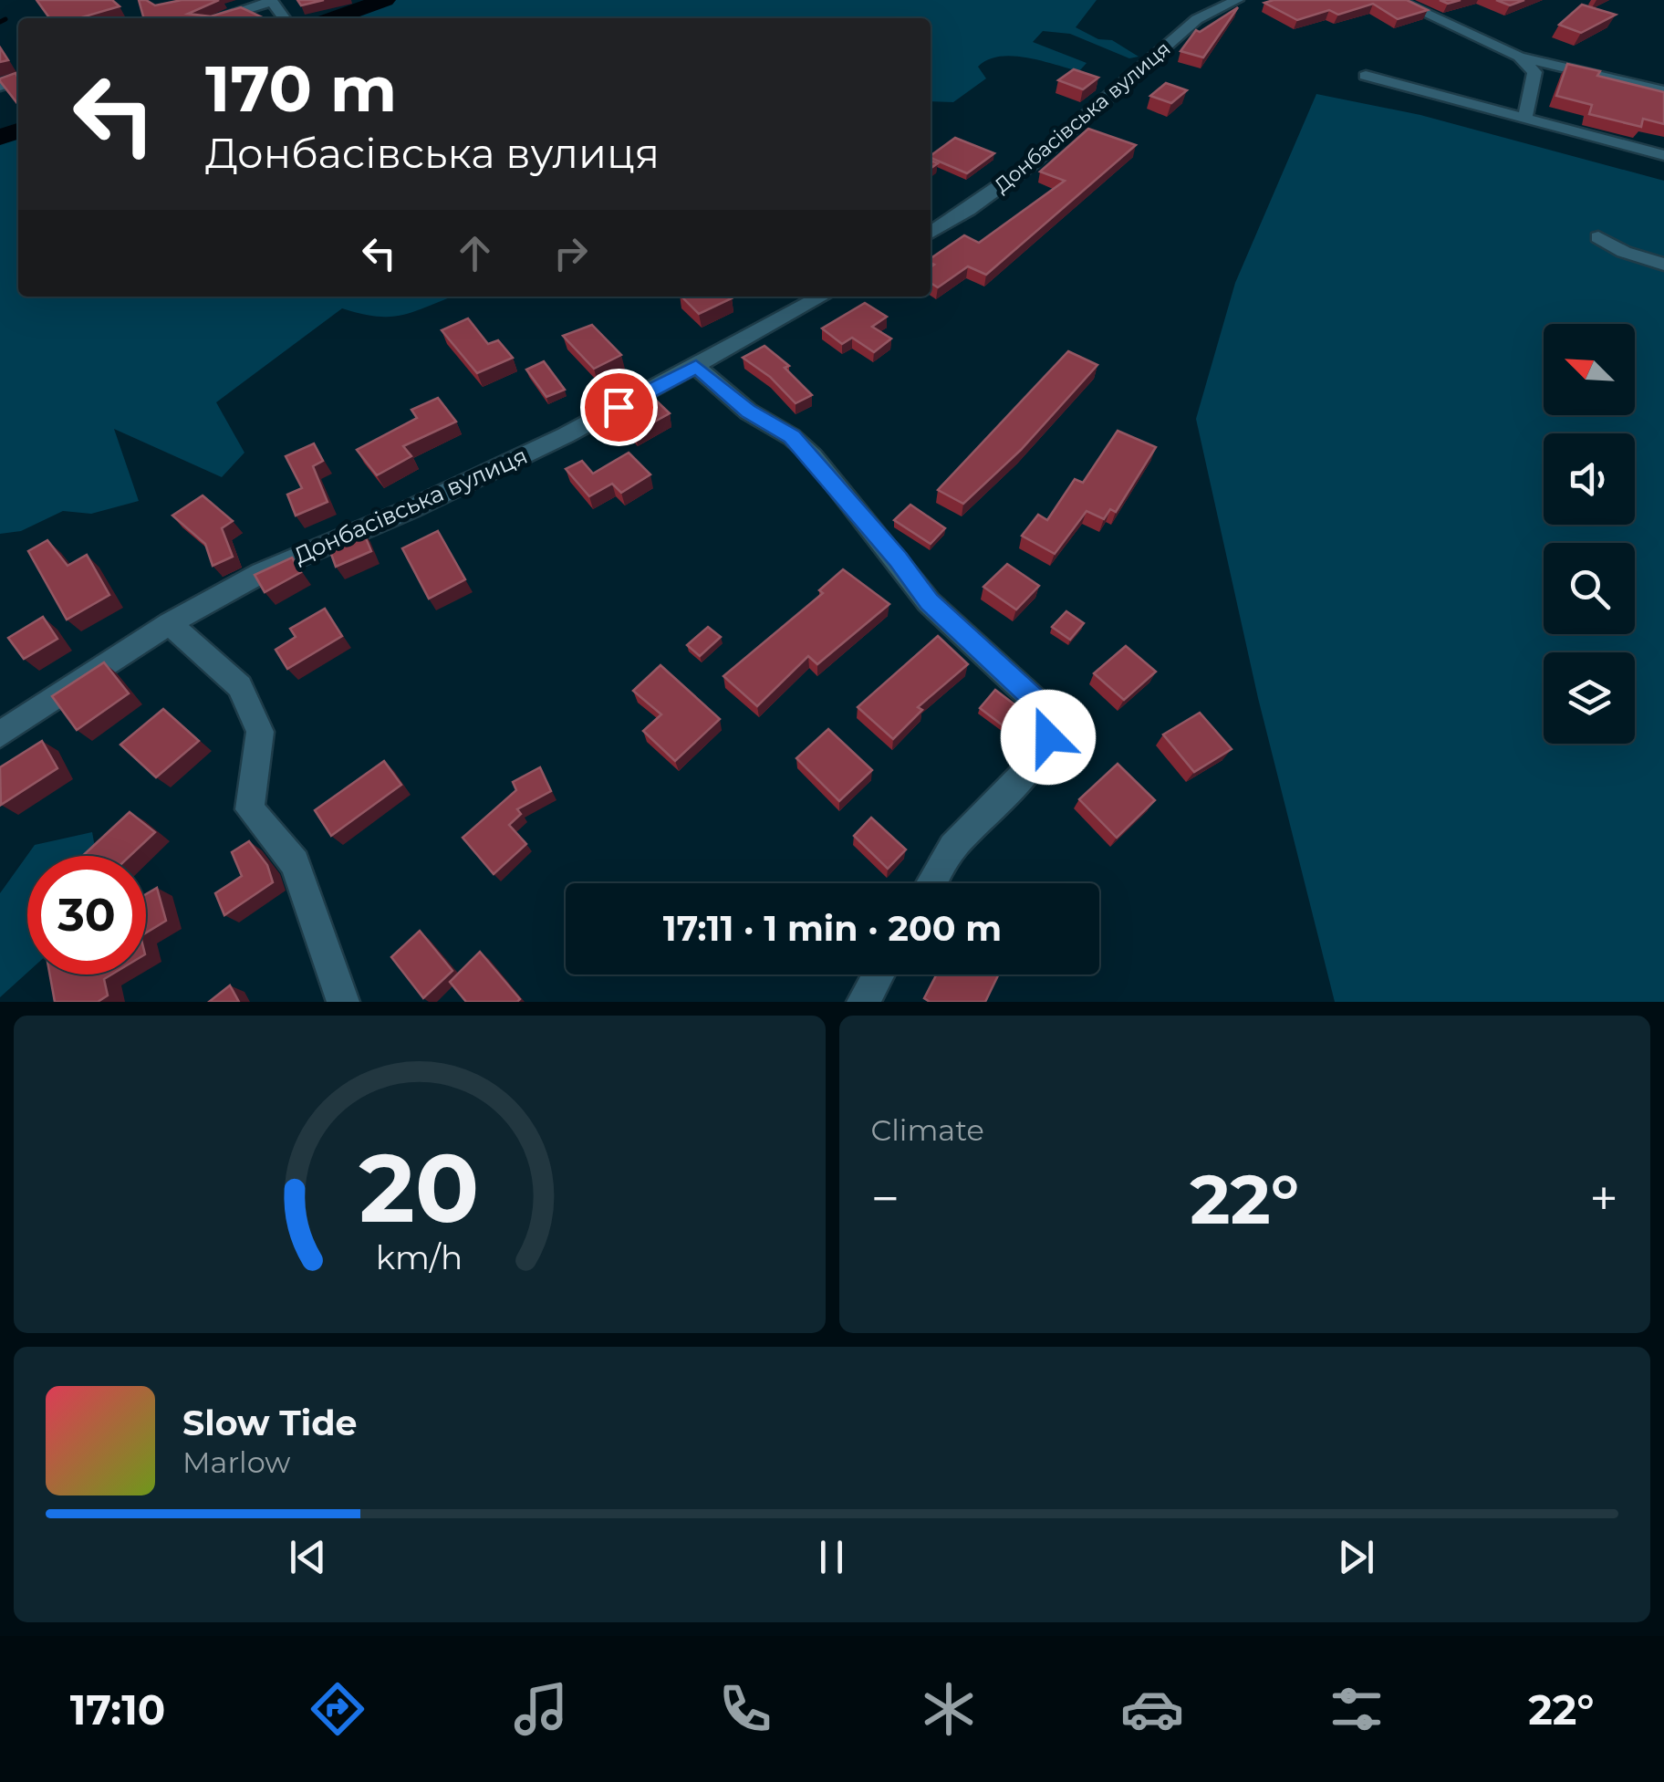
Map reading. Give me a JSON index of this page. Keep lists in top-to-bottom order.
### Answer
{
  "streets": {
    "street": ["Донбасівська вулиця"]
  },
  "north": "top left",
  "page": {
    "turn": ["170 m", "Донбасівська вулиця"],
    "limit": "30",
    "trip": "17:11 · 1 min · 200 m",
    "tile": "Climate",
    "heat": ["−", "22°", "+"],
    "song": ["Slow Tide", "Marlow"],
    "tabs": ["17:10", "22°"],
    "gauge": ["20", "km/h"]
  }
}
